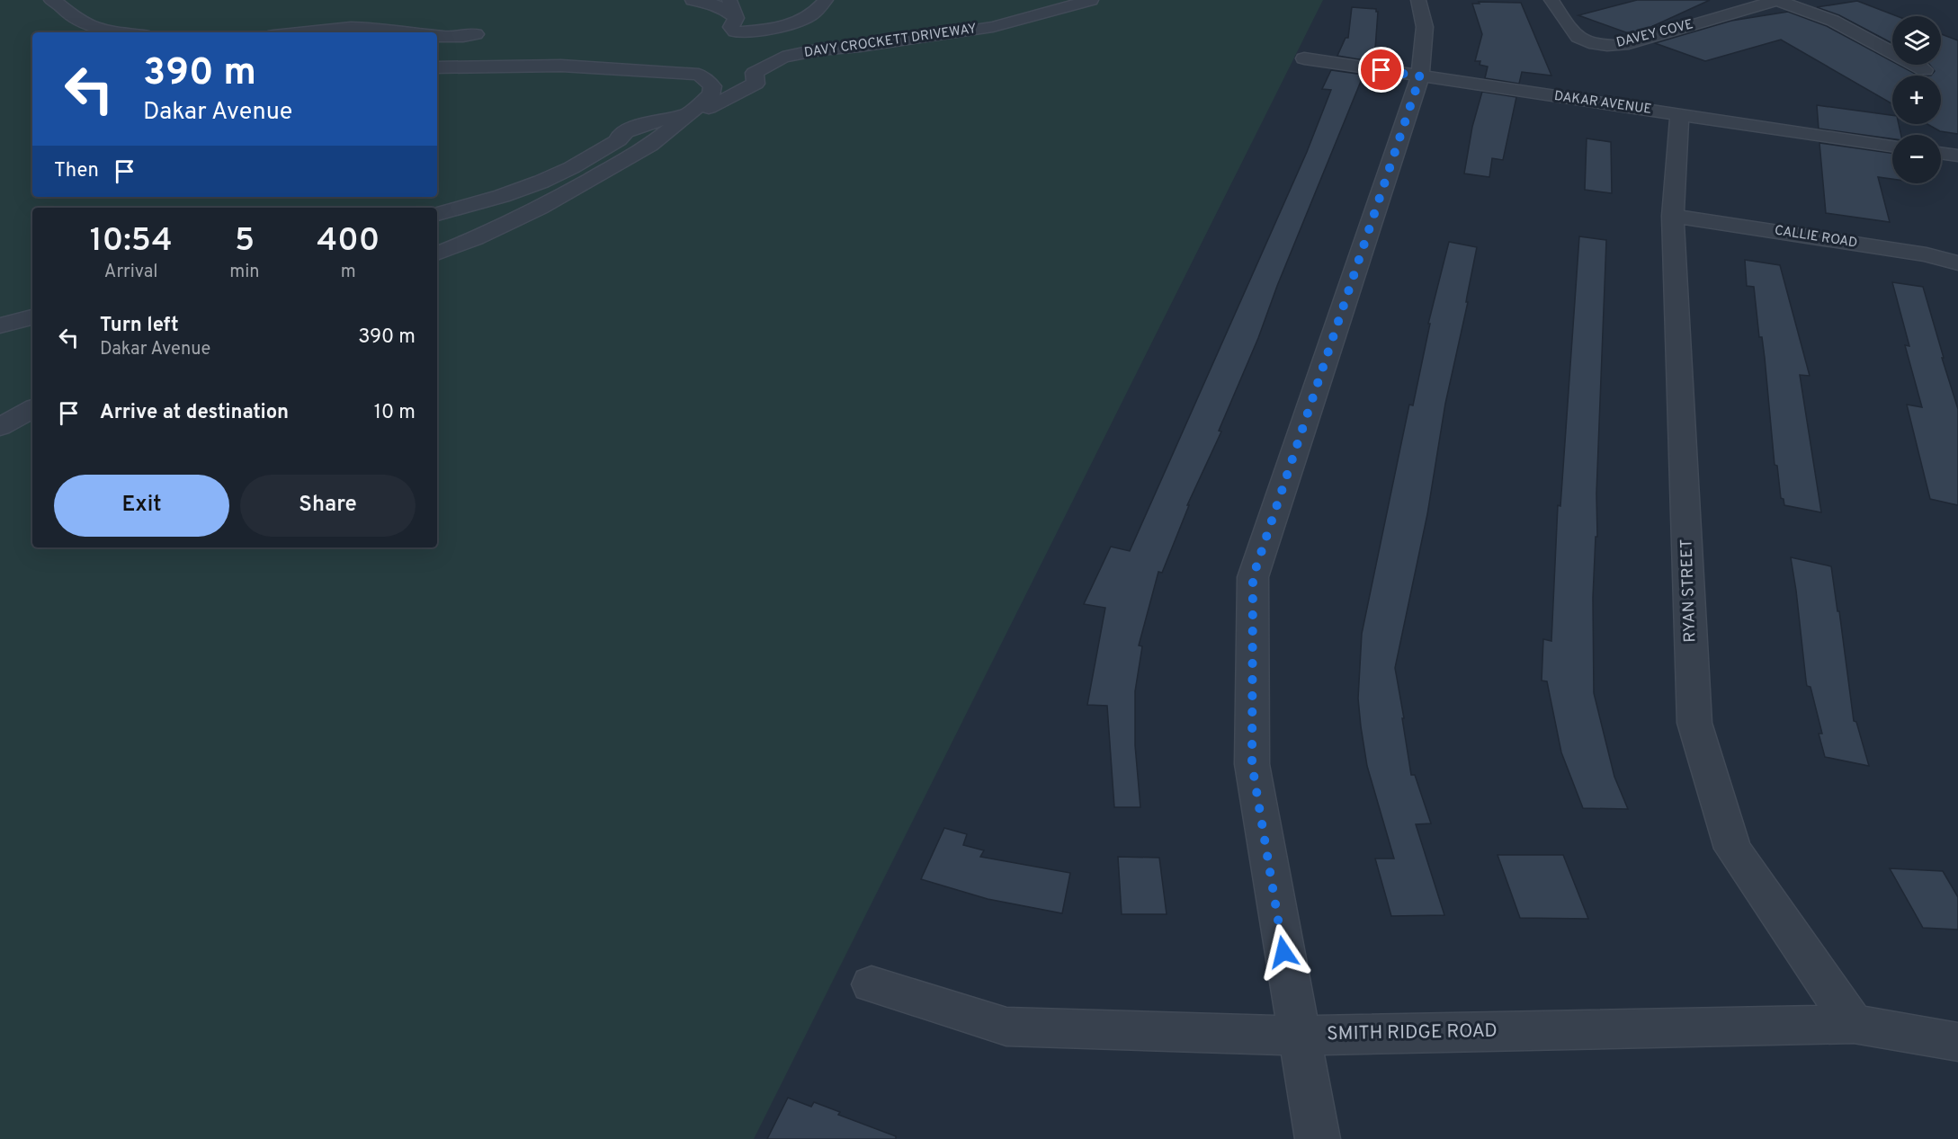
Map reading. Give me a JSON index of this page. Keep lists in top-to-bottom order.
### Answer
{
  "streets": {
    "street": [
      "DAVEY COVE",
      "DAVY CROCKETT DRIVEWAY",
      "DAKAR AVENUE",
      "CALLIE ROAD",
      "RYAN STREET",
      "SMITH RIDGE ROAD"
    ]
  },
  "crossings": [
    ["DAKAR AVENUE", "RYAN STREET"],
    ["CALLIE ROAD", "RYAN STREET"],
    ["RYAN STREET", "SMITH RIDGE ROAD"]
  ],
  "page": {
    "map_buttons": ["+", "−"],
    "turn": ["390 m", "Dakar Avenue"],
    "then": "Then",
    "eta": [
      "10:54",
      "Arrival",
      "5",
      "min",
      "400",
      "m"
    ],
    "list": [
      {
        "name": "Turn left",
        "note": "Dakar Avenue",
        "value": "390 m"
      },
      {
        "name": "Arrive at destination",
        "value": "10 m"
      }
    ],
    "buttons": ["Exit", "Share"]
  }
}
